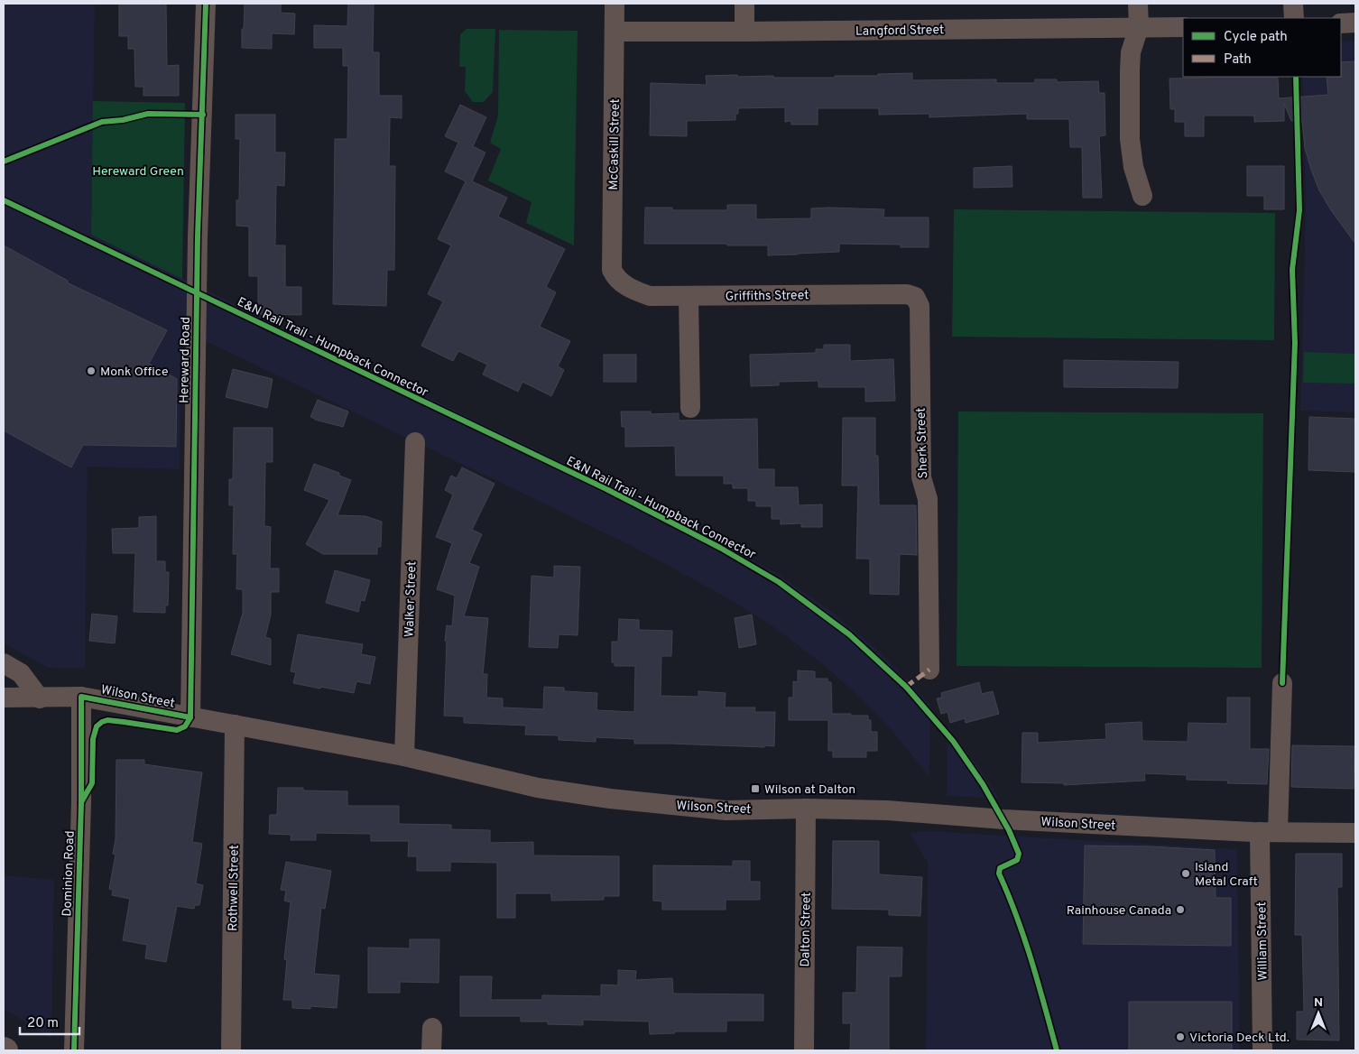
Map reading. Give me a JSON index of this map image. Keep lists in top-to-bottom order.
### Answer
{
  "streets": {
    "street": [
      "Langford Street",
      "McCaskill Street",
      "Griffiths Street",
      "Hereward Road",
      "Sherk Street",
      "Walker Street",
      "Wilson Street",
      "Dominion Road",
      "Rothwell Street",
      "Dalton Street",
      "William Street"
    ],
    "cycle path": ["E&N Rail Trail - Humpback Connector"]
  },
  "crossings": [
    ["Langford Street", "McCaskill Street"],
    ["McCaskill Street", "Griffiths Street"],
    ["Griffiths Street", "Sherk Street"],
    ["Hereward Road", "Wilson Street"],
    ["Walker Street", "Wilson Street"],
    ["Wilson Street", "Dominion Road"],
    ["Wilson Street", "Rothwell Street"],
    ["Wilson Street", "Dalton Street"],
    ["Wilson Street", "William Street"]
  ],
  "parks": ["Hereward Green"],
  "places": {
    "other": [
      "Monk Office",
      "Island Metal Craft",
      "Rainhouse Canada",
      "Victoria Deck Ltd."
    ],
    "transit": ["Wilson at Dalton"]
  },
  "legend": ["Cycle path", "Path"],
  "scale_bar": "20 m",
  "north": "top"
}
